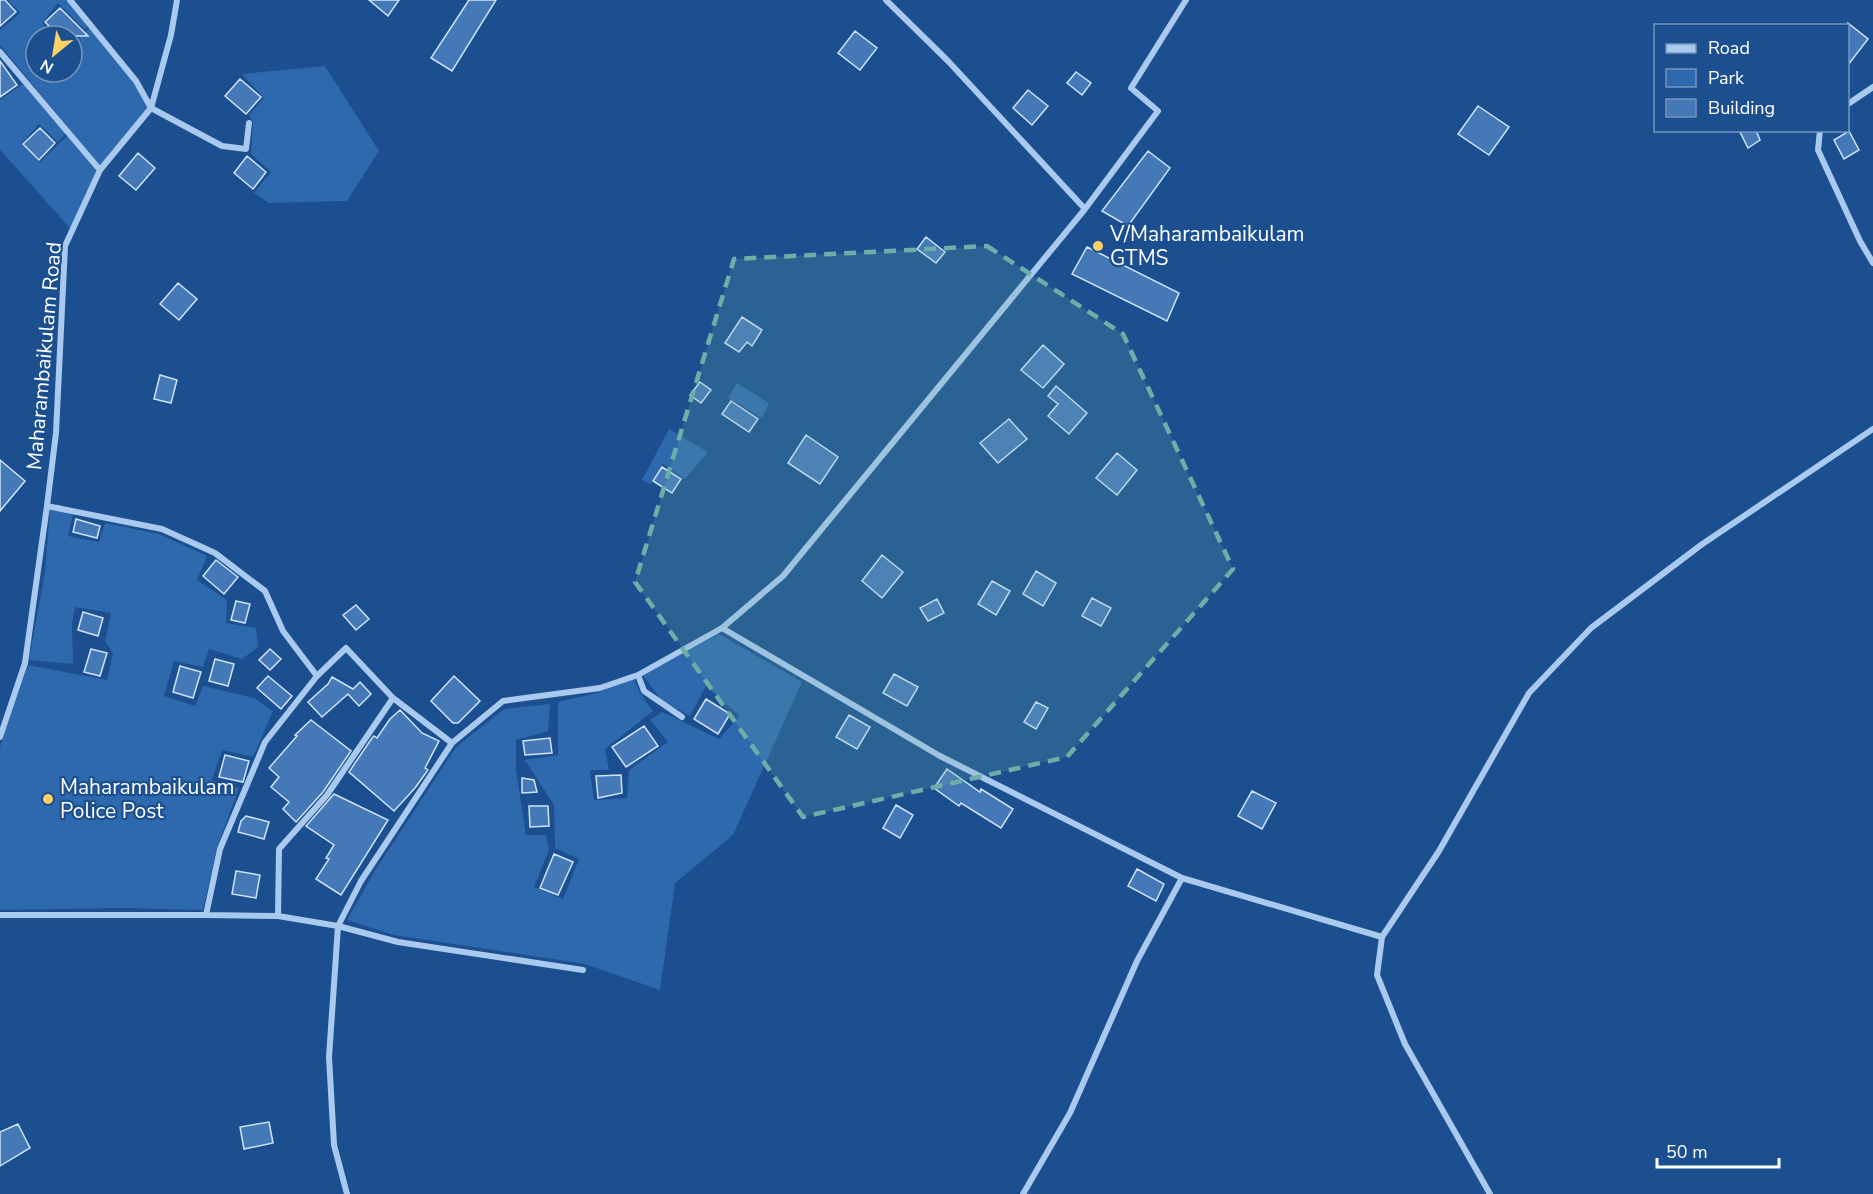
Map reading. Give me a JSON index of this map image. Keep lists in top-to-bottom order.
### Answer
{
  "streets": {
    "street": ["Maharambaikulam Road"]
  },
  "places": ["V/Maharambaikulam GTMS", "Maharambaikulam Police Post"],
  "legend": ["Road", "Park", "Building"],
  "scale_bar": "50 m",
  "north": "bottom left"
}
